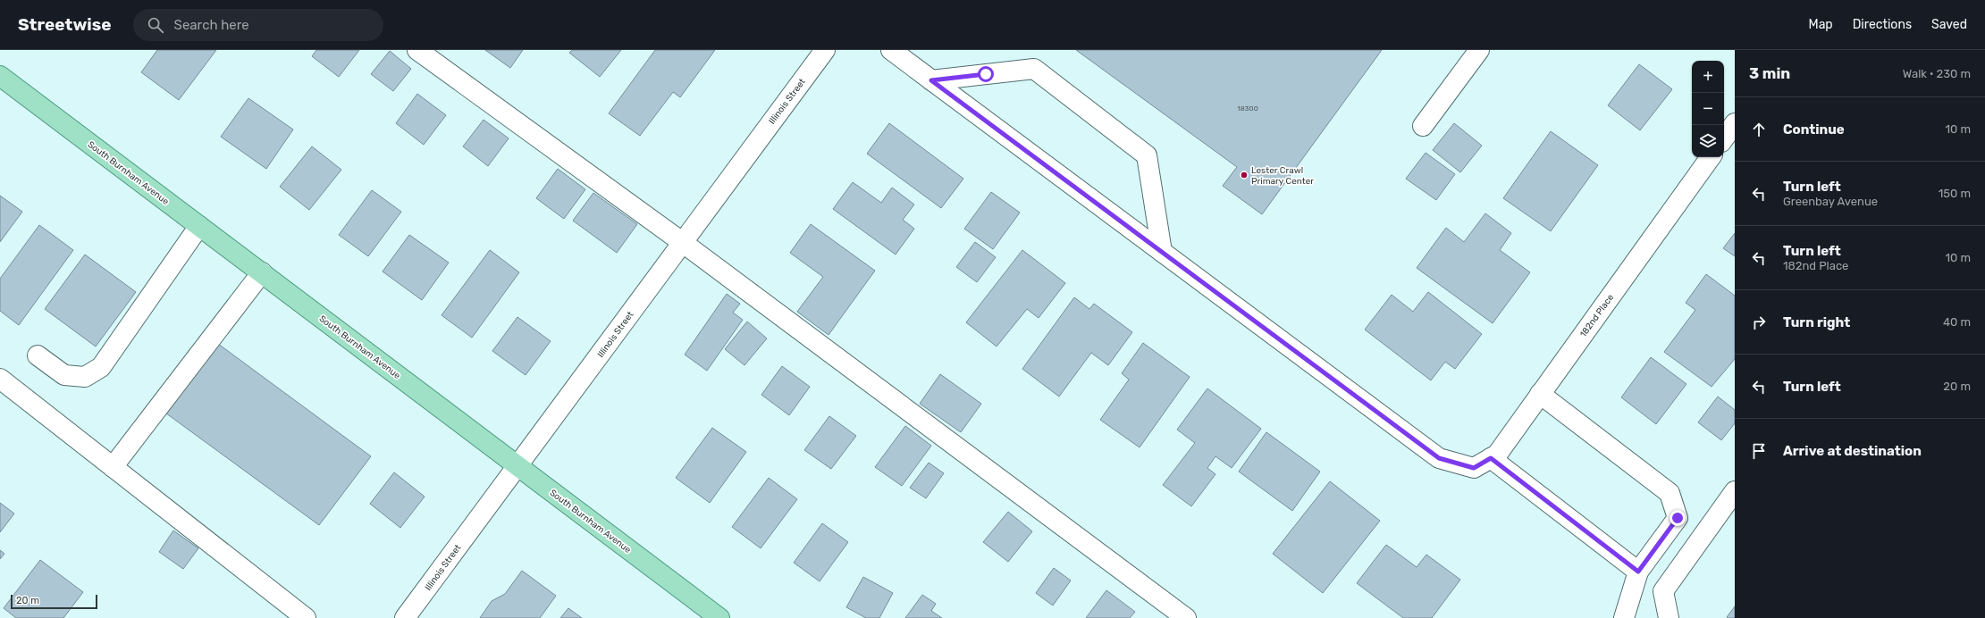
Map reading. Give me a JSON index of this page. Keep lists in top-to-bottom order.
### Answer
{
  "streets": {
    "main road": ["South Burnham Avenue"],
    "street": ["Illinois Street", "182nd Place"]
  },
  "crossings": [
    ["Illinois Street", "South Burnham Avenue"]
  ],
  "places": ["Lester Crawl Primary Center"],
  "house_numbers": ["18300"],
  "scale_bar": "20 m",
  "page": {
    "header": "Streetwise",
    "search": "Search here",
    "nav": ["Map", "Directions", "Saved"],
    "heading": ["3 min", "Walk · 230 m"],
    "map_buttons": ["+", "−"],
    "list": [
      ["Continue", "10 m"],
      ["Turn left", "Greenbay Avenue", "150 m"],
      ["Turn left", "182nd Place", "10 m"],
      ["Turn right", "40 m"],
      ["Turn left", "20 m"],
      "Arrive at destination"
    ],
    "scale": "20 m"
  }
}
